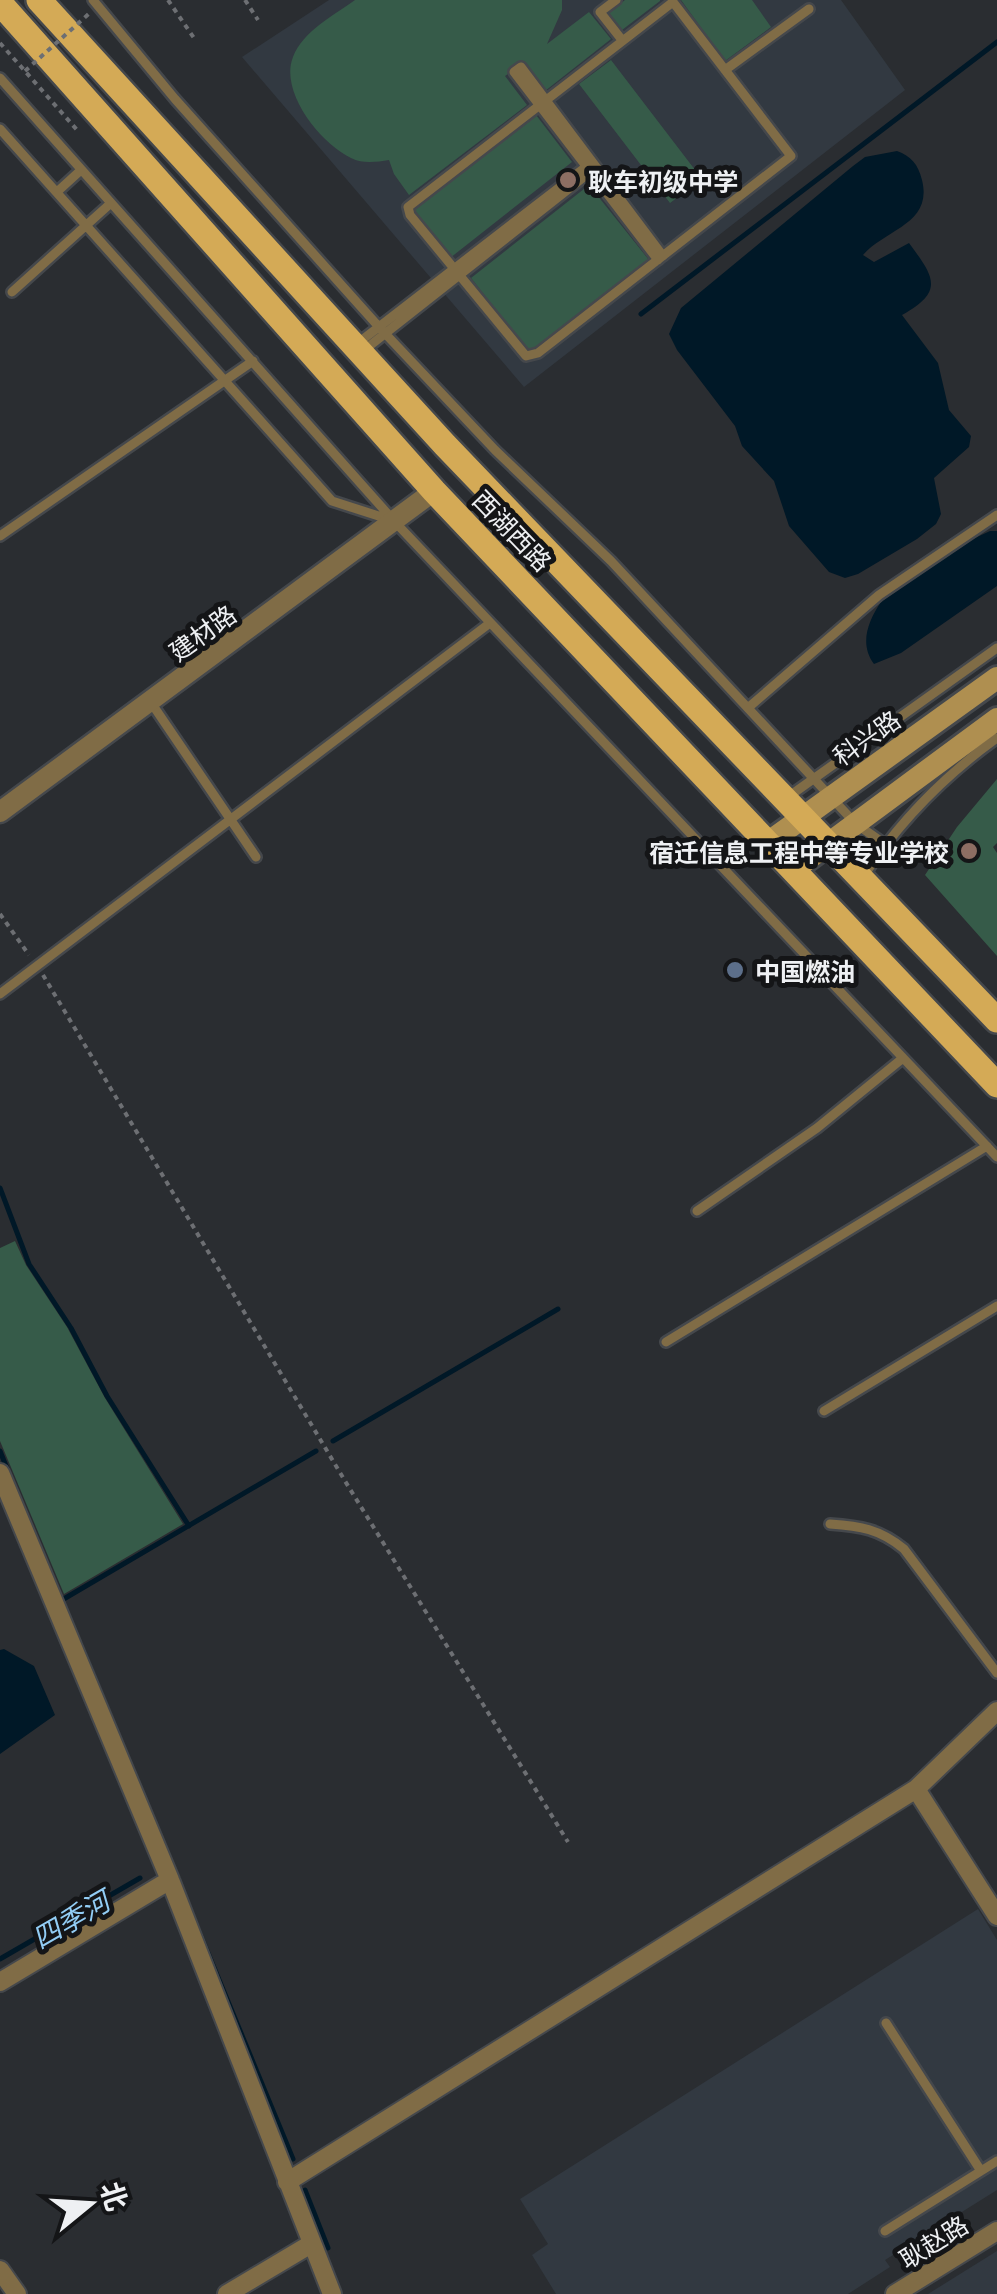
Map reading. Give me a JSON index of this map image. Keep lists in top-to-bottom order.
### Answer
{
  "streets": {
    "main road": ["西湖西路", "科兴路"],
    "street": ["建材路", "耿赵路"]
  },
  "crossings": [
    ["西湖西路", "建材路"],
    ["西湖西路", "科兴路"]
  ],
  "water": ["四季河"],
  "places": ["耿车初级中学", "宿迁信息工程中等专业学校", "中国燃油"],
  "north": "right"
}
